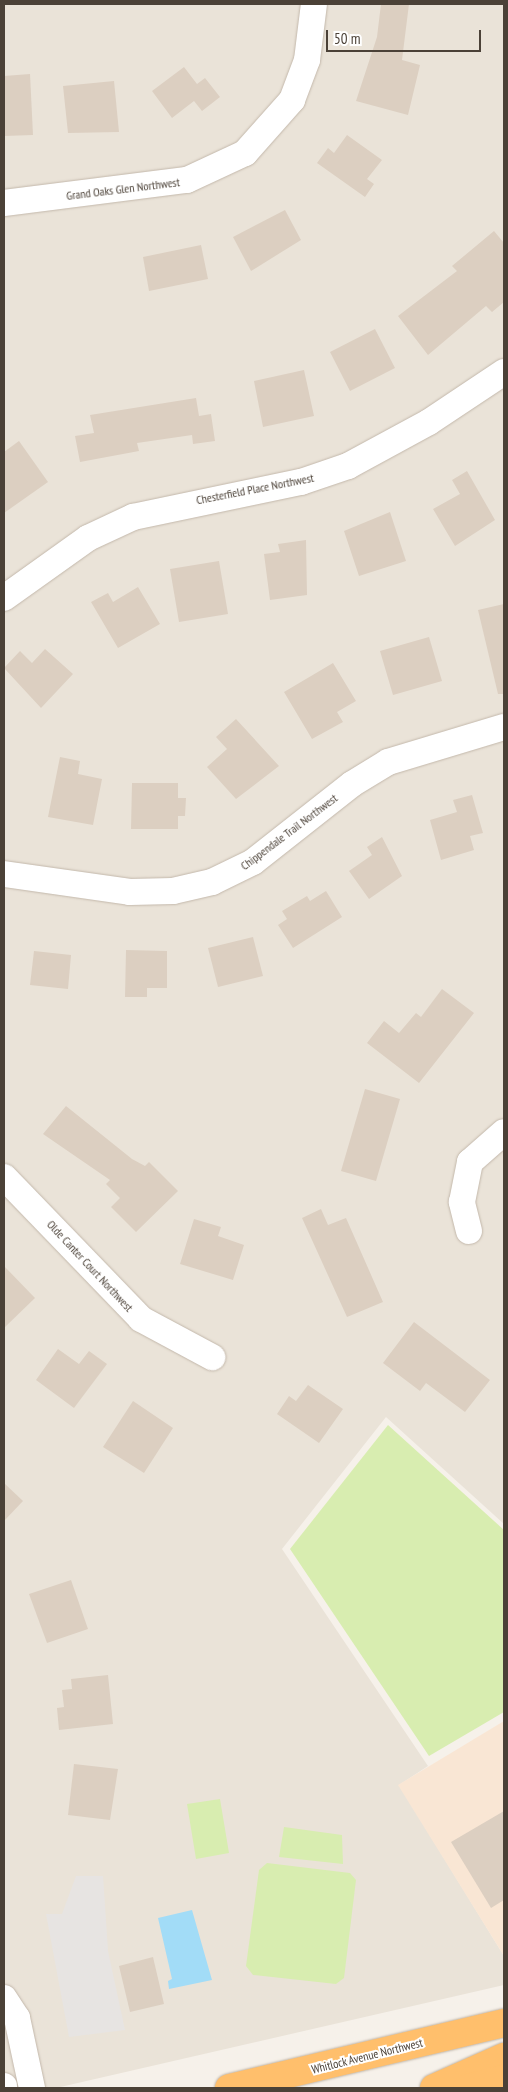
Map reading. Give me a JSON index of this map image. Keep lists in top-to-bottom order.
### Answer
{
  "streets": {
    "highway": ["Whitlock Avenue Northwest"],
    "street": [
      "Grand Oaks Glen Northwest",
      "Chesterfield Place Northwest",
      "Chippendale Trail Northwest",
      "Olde Canter Court Northwest"
    ]
  },
  "scale_bar": "50 m"
}
